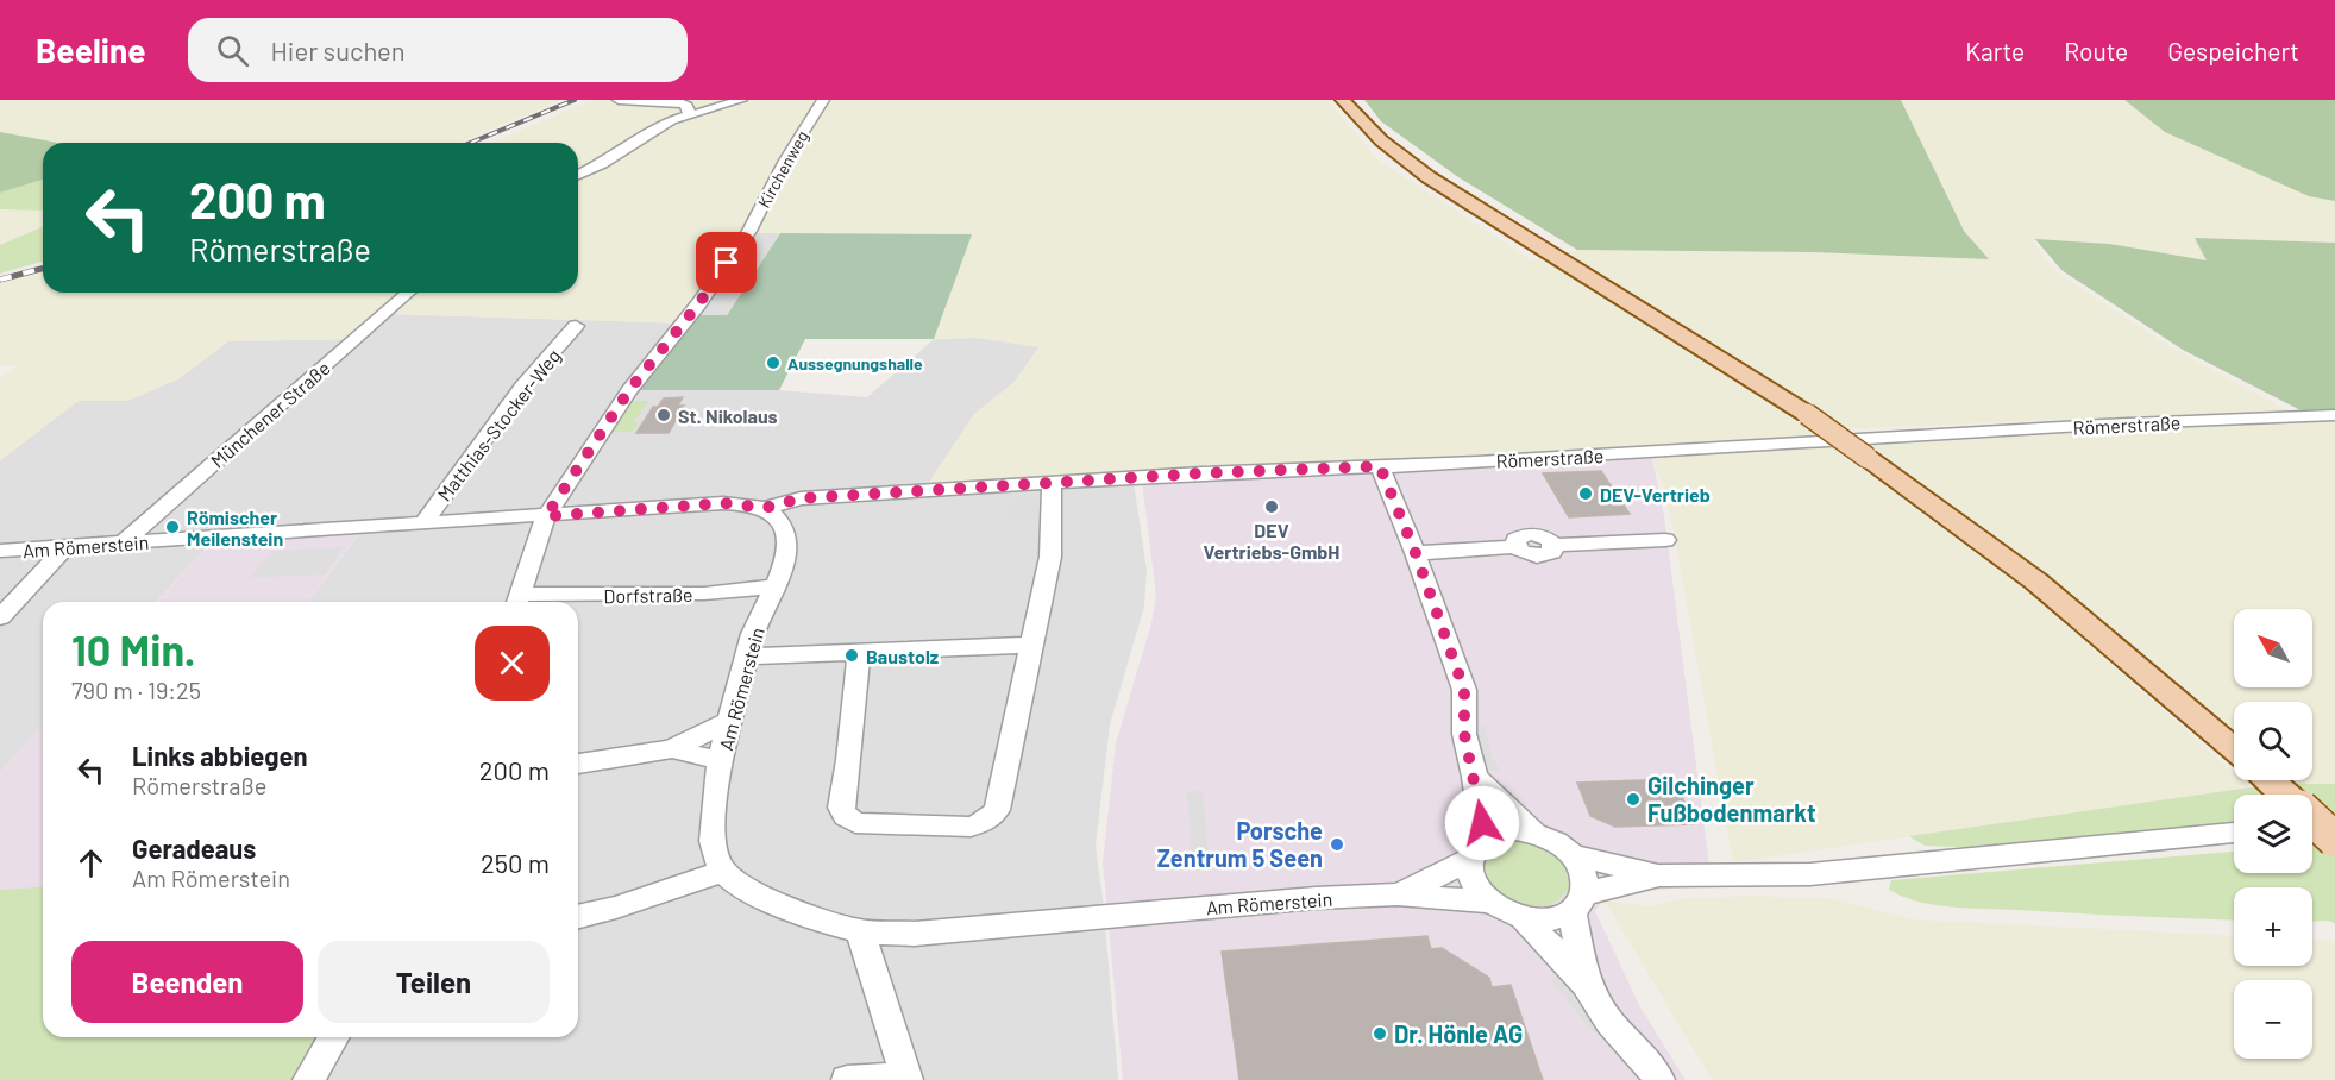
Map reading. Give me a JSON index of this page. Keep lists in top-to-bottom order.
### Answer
{
  "streets": {
    "street": [
      "Kirchenweg",
      "Münchener Straße",
      "Matthias-Stocker-Weg",
      "Römerstraße",
      "Am Römerstein",
      "Dorfstraße"
    ]
  },
  "crossings": [
    ["Kirchenweg", "Am Römerstein"],
    ["Kirchenweg", "Dorfstraße"],
    ["Münchener Straße", "Am Römerstein"],
    ["Matthias-Stocker-Weg", "Am Römerstein"],
    ["Römerstraße", "Am Römerstein"],
    ["Am Römerstein", "Dorfstraße"]
  ],
  "places": [
    "Aussegnungshalle",
    "St. Nikolaus",
    "DEV-Vertrieb",
    "DEV Vertriebs-GmbH",
    "Römischer Meilenstein",
    "Baustolz",
    "Gilchinger Fußbodenmarkt",
    "Porsche Zentrum 5 Seen",
    "Dr. Hönle AG"
  ],
  "north": "top left",
  "page": {
    "header": "Beeline",
    "search": "Hier suchen",
    "nav": ["Karte", "Route", "Gespeichert"],
    "turn": ["200 m", "Römerstraße"],
    "heading": ["10 Min.", "790 m · 19:25"],
    "map_buttons": ["+", "−"],
    "list": [
      {
        "name": "Links abbiegen",
        "note": "Römerstraße",
        "value": "200 m"
      },
      {
        "name": "Geradeaus",
        "note": "Am Römerstein",
        "value": "250 m"
      }
    ],
    "buttons": ["Beenden", "Teilen"]
  }
}
